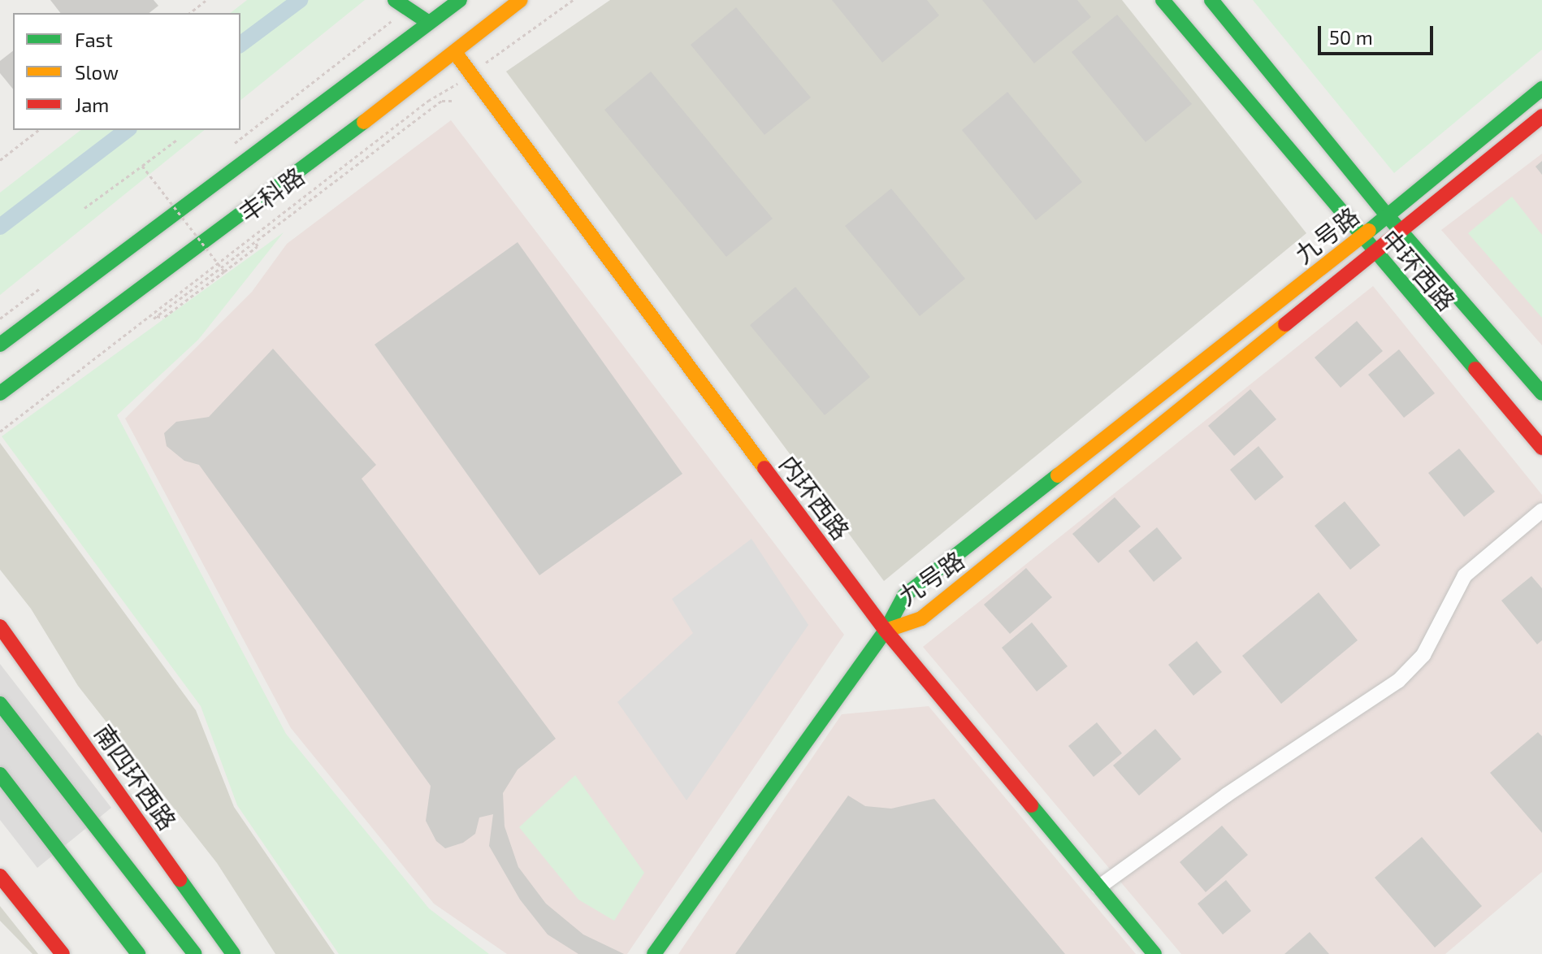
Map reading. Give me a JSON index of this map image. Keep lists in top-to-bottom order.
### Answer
{
  "streets": {
    "main road": [
      "丰科路",
      "九号路",
      "中环西路",
      "内环西路",
      "南四环西路"
    ]
  },
  "crossings": [
    ["丰科路", "内环西路"],
    ["九号路", "中环西路"],
    ["九号路", "内环西路"]
  ],
  "legend": ["Fast", "Slow", "Jam"],
  "scale_bar": "50 m"
}
